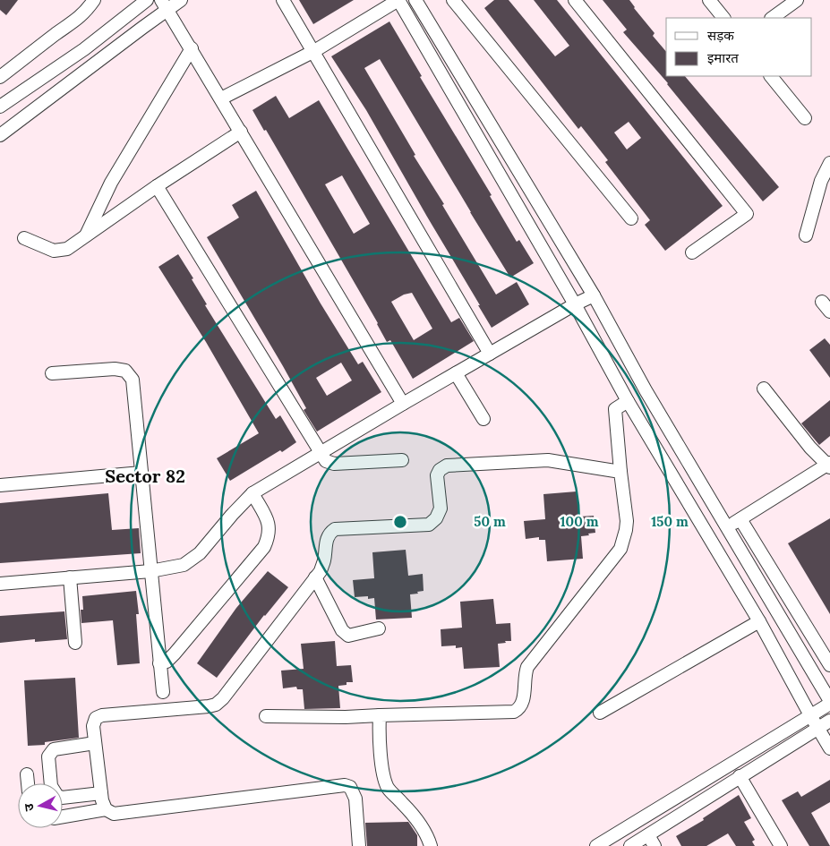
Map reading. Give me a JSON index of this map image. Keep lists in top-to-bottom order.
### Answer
{
  "districts": ["Sector 82"],
  "legend": ["सड़क", "इमारत"],
  "north": "left",
  "rings": ["50 m", "100 m", "150 m"]
}
